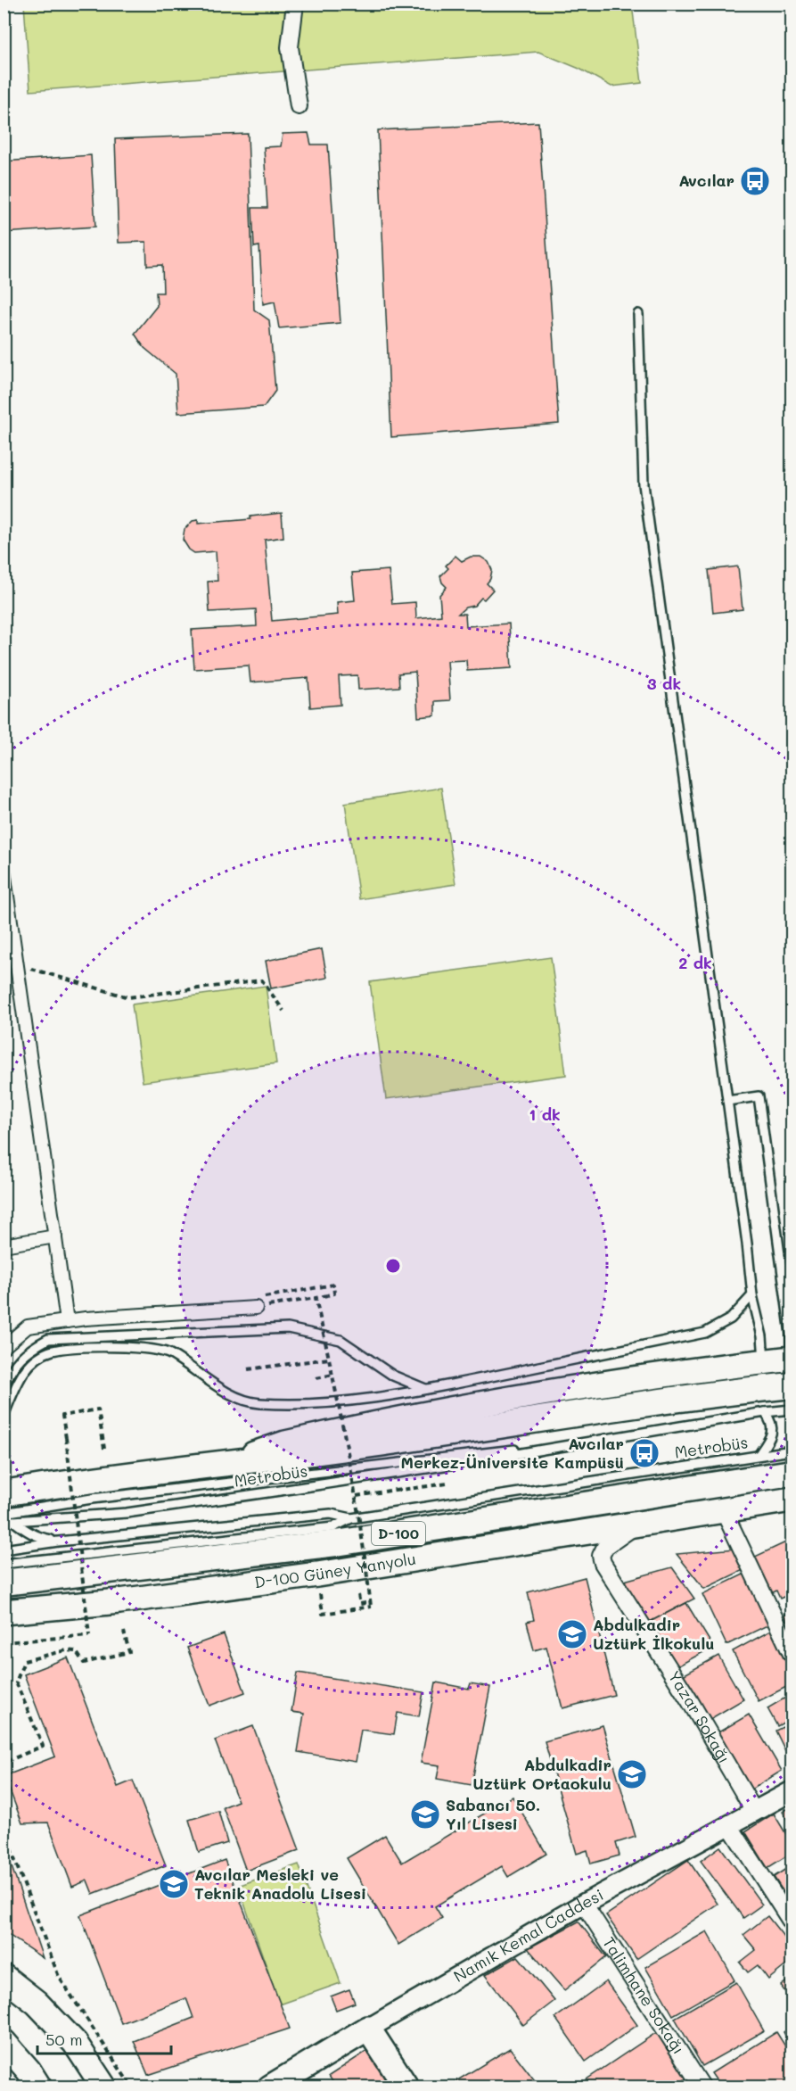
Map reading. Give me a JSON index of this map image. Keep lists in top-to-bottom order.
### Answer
{
  "streets": {
    "highway": ["D-100"],
    "main road": ["D-100 Güney Yanyolu", "Namık Kemal Caddesi"],
    "street": ["Yazar Sokağı", "Talimhane Sokağı"],
    "lane": ["Metrobüs"]
  },
  "crossings": [
    ["D-100 Güney Yanyolu", "Yazar Sokağı"],
    ["Yazar Sokağı", "Namık Kemal Caddesi"],
    ["Namık Kemal Caddesi", "Talimhane Sokağı"]
  ],
  "places": {
    "bus stop": ["Avcılar", "Avcılar Merkez-Üniversite Kampüsü"],
    "school or university": [
      "Abdulkadir Uztürk İlkokulu",
      "Abdulkadir Uztürk Ortaokulu",
      "Sabancı 50. Yıl Lisesi",
      "Avcılar Mesleki ve Teknik Anadolu Lisesi"
    ]
  },
  "scale_bar": "50 m",
  "rings": ["3 dk", "2 dk", "1 dk"]
}
